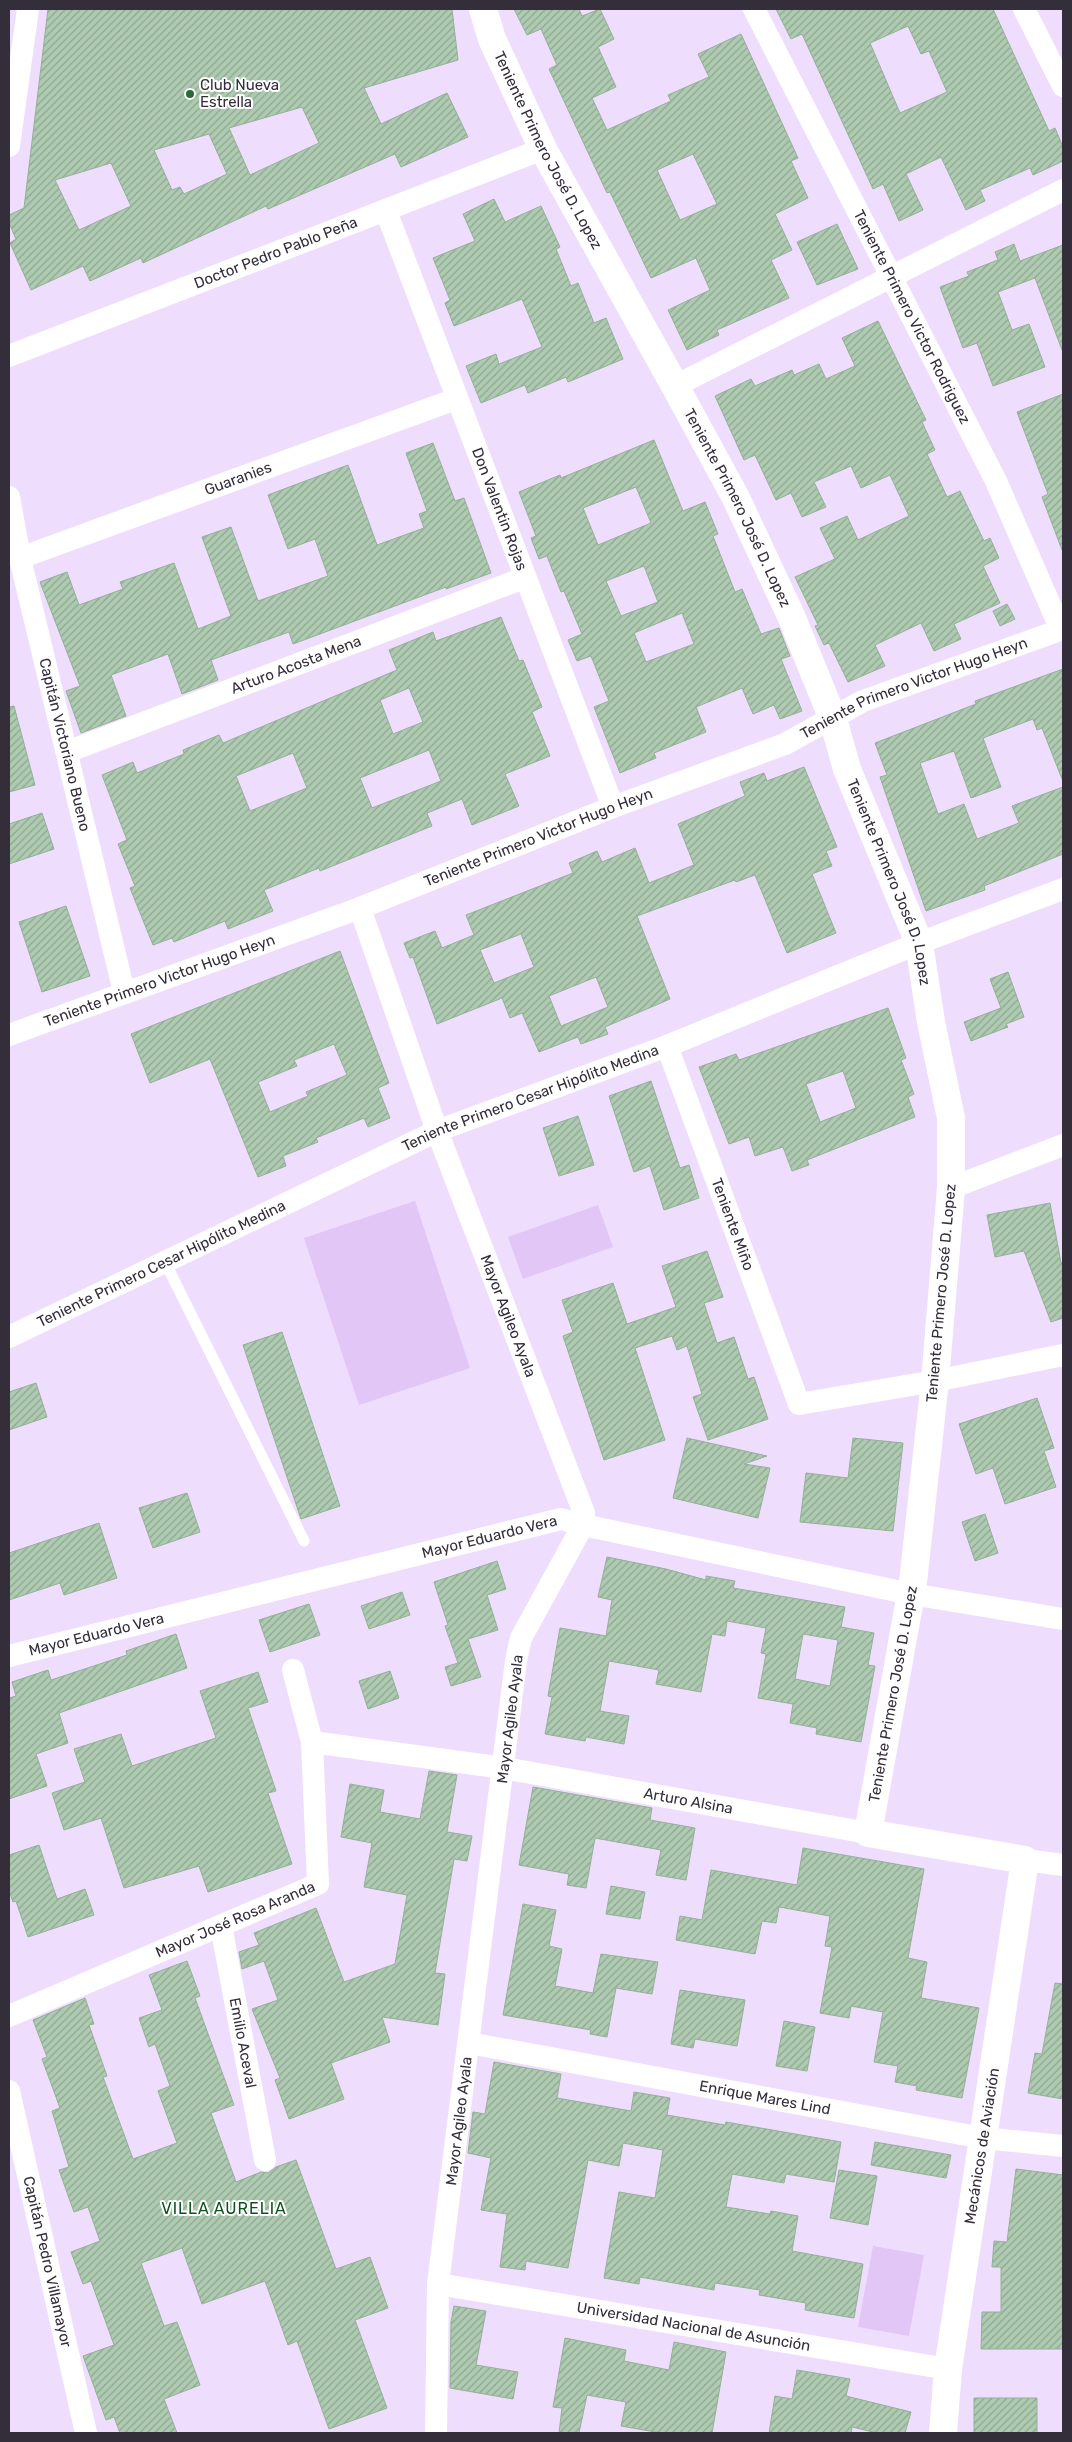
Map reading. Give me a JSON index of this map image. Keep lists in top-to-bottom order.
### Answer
{
  "streets": {
    "street": [
      "Teniente Primero José D. Lopez",
      "Doctor Pedro Pablo Peña",
      "Teniente Primero Victor Rodriguez",
      "Guaranies",
      "Don Valentin Rojas",
      "Arturo Acosta Mena",
      "Teniente Primero Victor Hugo Heyn",
      "Capitán Victoriano Bueno",
      "Teniente Primero Cesar Hipólito Medina",
      "Teniente Miño",
      "Mayor Agileo Ayala",
      "Mayor Eduardo Vera",
      "Arturo Alsina",
      "Mayor José Rosa Aranda",
      "Emilio Aceval",
      "Enrique Mares Lind",
      "Mecánicos de Aviación",
      "Capitán Pedro Villamayor",
      "Universidad Nacional de Asunción"
    ]
  },
  "crossings": [
    ["Teniente Primero José D. Lopez", "Doctor Pedro Pablo Peña"],
    ["Teniente Primero José D. Lopez", "Teniente Primero Victor Hugo Heyn"],
    ["Teniente Primero José D. Lopez", "Teniente Primero Cesar Hipólito Medina"],
    ["Teniente Primero José D. Lopez", "Teniente Miño"],
    ["Teniente Primero José D. Lopez", "Mayor Eduardo Vera"],
    ["Teniente Primero José D. Lopez", "Arturo Alsina"],
    ["Doctor Pedro Pablo Peña", "Don Valentin Rojas"],
    ["Teniente Primero Victor Rodriguez", "Teniente Primero Victor Hugo Heyn"],
    ["Guaranies", "Don Valentin Rojas"],
    ["Guaranies", "Capitán Victoriano Bueno"],
    ["Don Valentin Rojas", "Arturo Acosta Mena"],
    ["Don Valentin Rojas", "Teniente Primero Victor Hugo Heyn"],
    ["Arturo Acosta Mena", "Capitán Victoriano Bueno"],
    ["Teniente Primero Victor Hugo Heyn", "Capitán Victoriano Bueno"],
    ["Teniente Primero Victor Hugo Heyn", "Mayor Agileo Ayala"],
    ["Teniente Primero Cesar Hipólito Medina", "Teniente Miño"],
    ["Teniente Primero Cesar Hipólito Medina", "Mayor Agileo Ayala"],
    ["Mayor Agileo Ayala", "Mayor Eduardo Vera"],
    ["Mayor Agileo Ayala", "Arturo Alsina"],
    ["Mayor Agileo Ayala", "Enrique Mares Lind"],
    ["Mayor Agileo Ayala", "Universidad Nacional de Asunción"],
    ["Arturo Alsina", "Mayor José Rosa Aranda"],
    ["Arturo Alsina", "Mecánicos de Aviación"],
    ["Mayor José Rosa Aranda", "Emilio Aceval"],
    ["Enrique Mares Lind", "Mecánicos de Aviación"],
    ["Mecánicos de Aviación", "Universidad Nacional de Asunción"]
  ],
  "districts": ["VILLA AURELIA"],
  "places": ["Club Nueva Estrella"]
}
